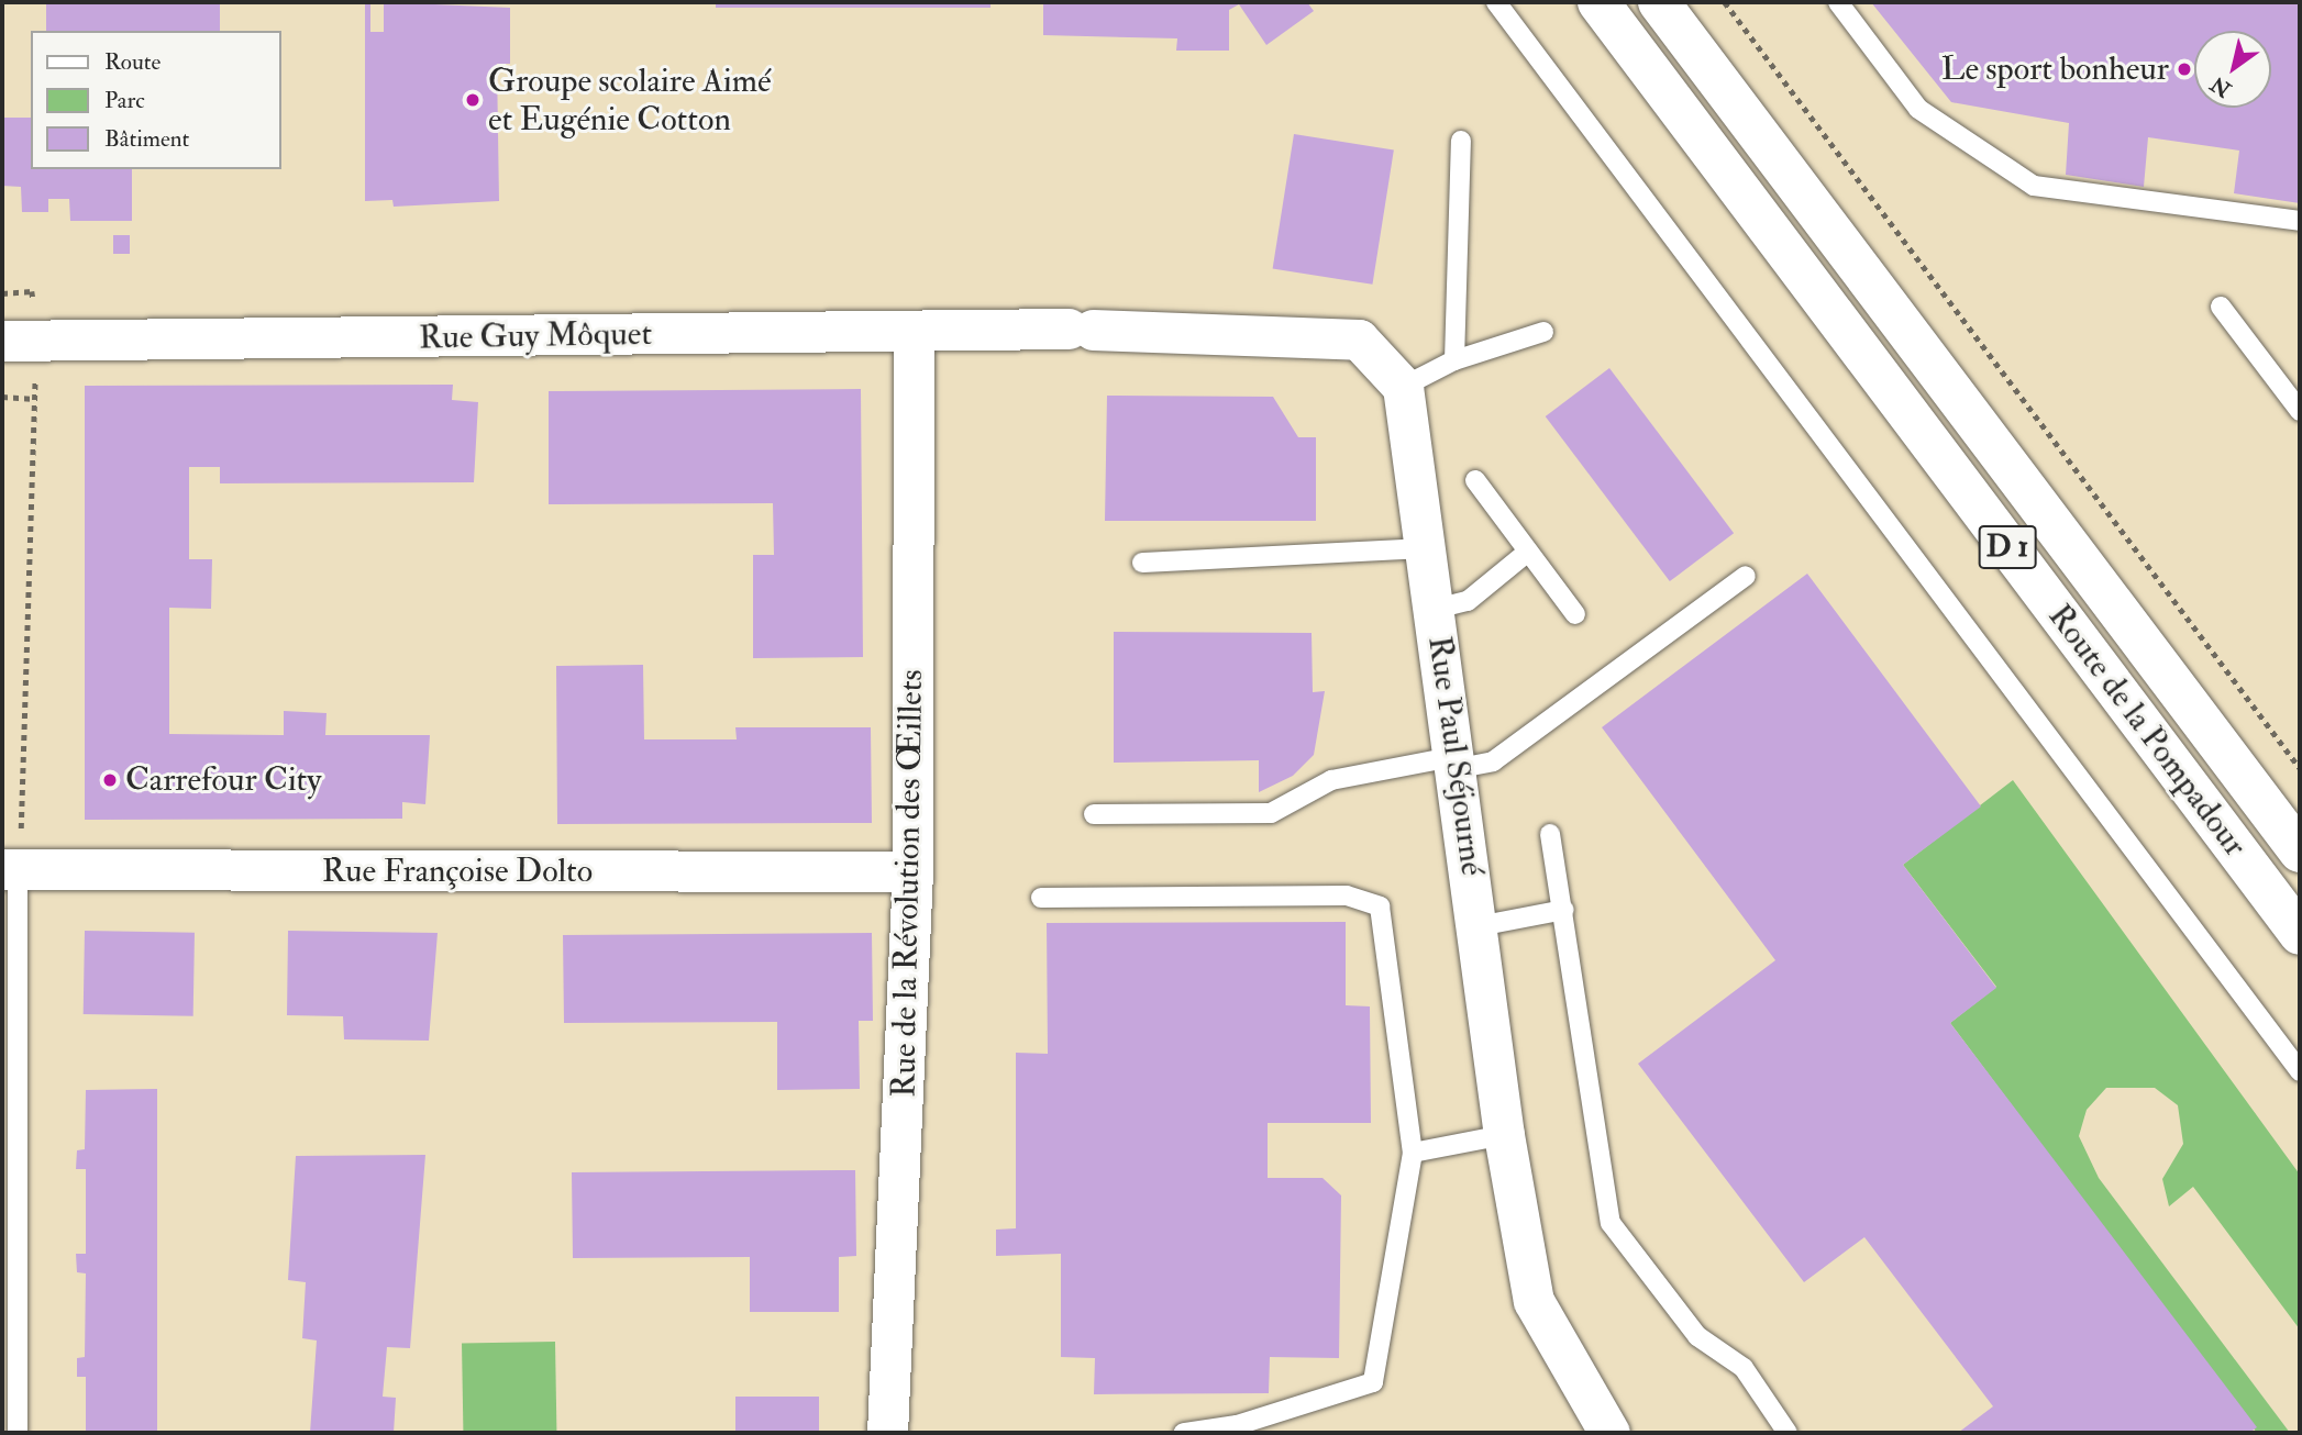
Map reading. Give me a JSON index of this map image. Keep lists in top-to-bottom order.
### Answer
{
  "streets": {
    "main road": ["D 1", "Route de la Pompadour"],
    "street": [
      "Rue Guy Môquet",
      "Rue Paul Séjourné",
      "Rue Françoise Dolto",
      "Rue de la Révolution des Œillets"
    ]
  },
  "crossings": [
    ["Rue Guy Môquet", "Rue Paul Séjourné"],
    ["Rue Guy Môquet", "Rue de la Révolution des Œillets"],
    ["Rue Françoise Dolto", "Rue de la Révolution des Œillets"]
  ],
  "places": ["Le sport bonheur", "Groupe scolaire Aimé et Eugénie Cotton", "Carrefour City"],
  "legend": ["Route", "Parc", "Bâtiment"],
  "north": "bottom left"
}
